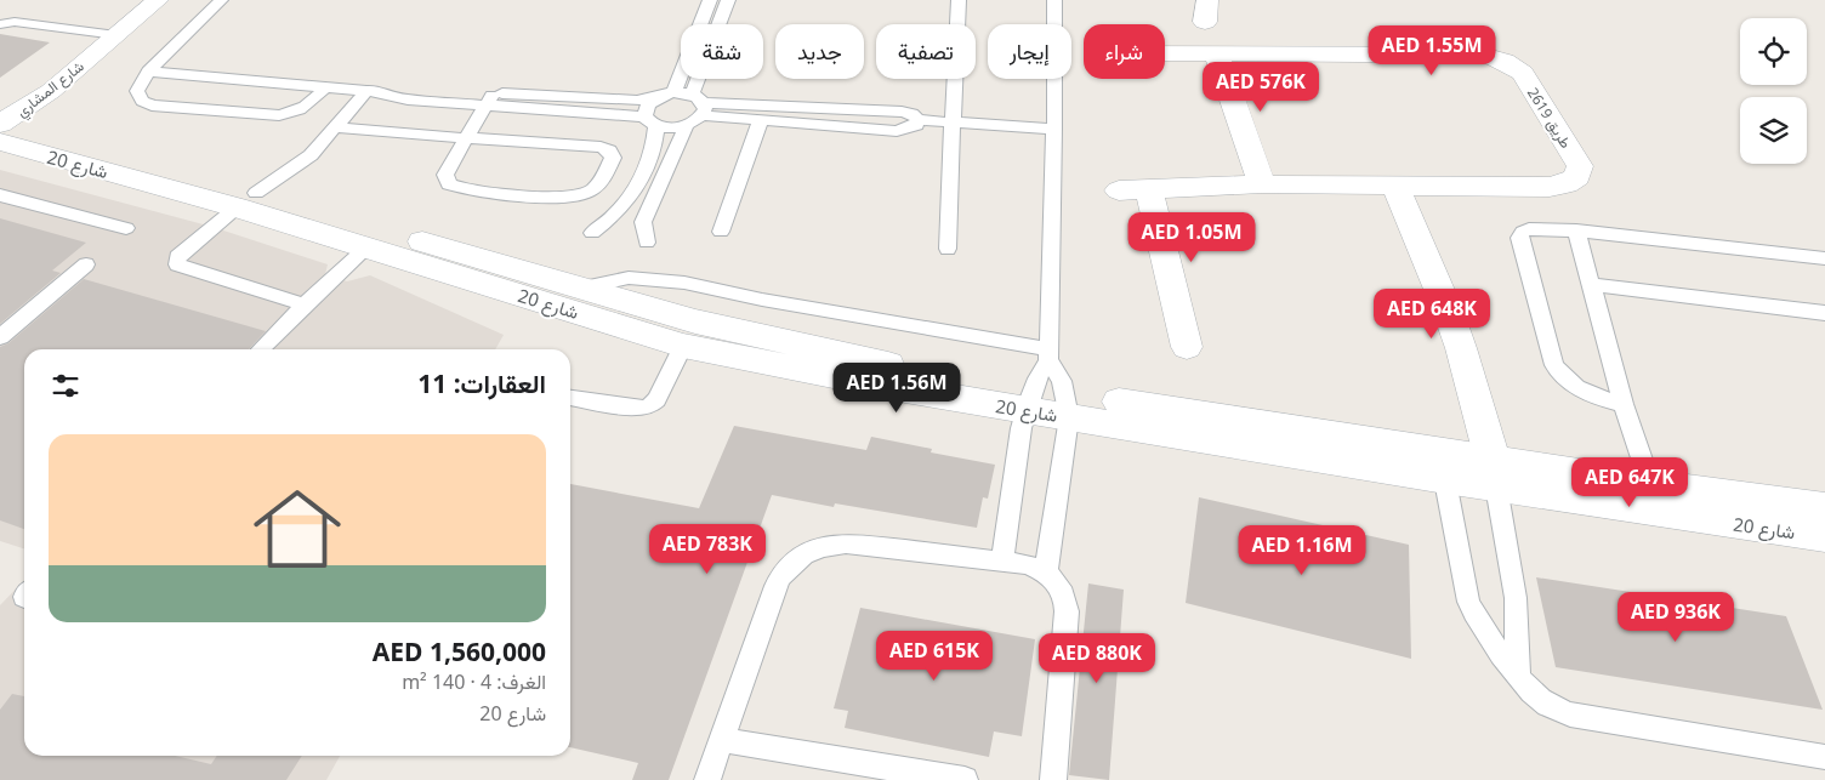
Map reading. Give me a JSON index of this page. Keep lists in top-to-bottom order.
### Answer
{
  "streets": {
    "main road": ["شارع المشاري", "طريق 2619", "شارع 20"]
  },
  "crossings": [
    ["شارع المشاري", "شارع 20"]
  ],
  "page": {
    "chip": [
      "شراء",
      "إيجار",
      "تصفية",
      "جديد",
      "شقة"
    ],
    "price": [
      "AED 1.55M",
      "AED 576K",
      "AED 1.05M",
      "AED 648K",
      "AED 1.56M",
      "AED 647K",
      "AED 783K",
      "AED 1.16M",
      "AED 936K",
      "AED 615K",
      "AED 880K"
    ],
    "heading": "العقارات: 11",
    "list": [
      {
        "name": "AED 1,560,000",
        "note": "الغرف: 4 · 140 m² · شارع 20"
      }
    ]
  }
}
